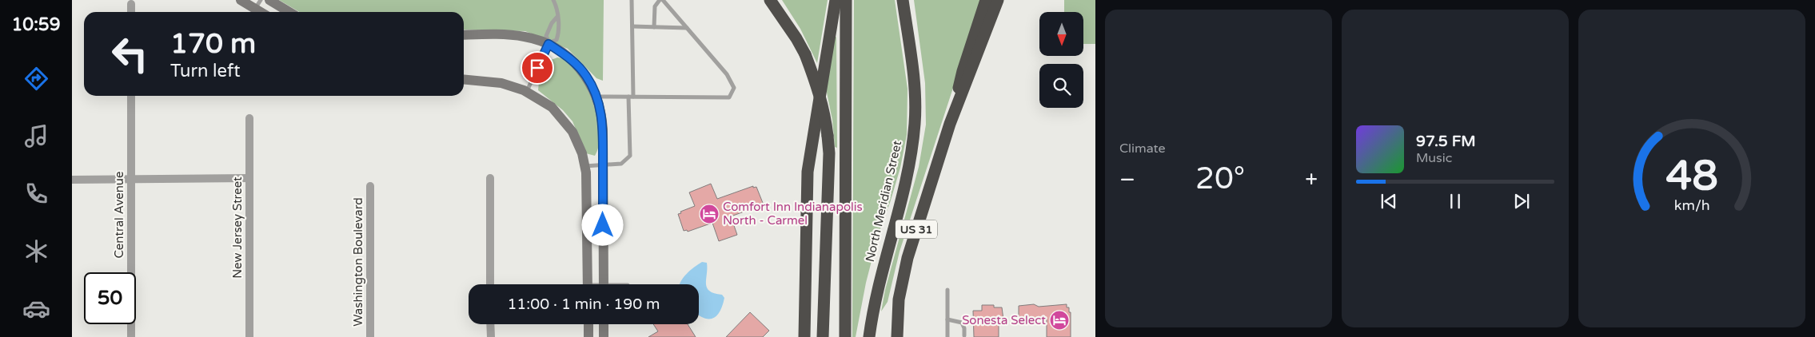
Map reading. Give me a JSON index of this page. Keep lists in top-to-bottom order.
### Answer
{
  "streets": {
    "highway": ["North Meridian Street", "US 31"],
    "street": ["Central Avenue", "New Jersey Street", "Washington Boulevard"]
  },
  "places": {
    "hotel": ["Comfort Inn Indianapolis North - Carmel", "Sonesta Select"]
  },
  "north": "bottom",
  "page": {
    "tabs": "10:59",
    "tile": "Climate",
    "turn": ["170 m", "Turn left"],
    "song": ["97.5 FM", "Music"],
    "heat": ["−", "20°", "+"],
    "limit": "50",
    "trip": "11:00 · 1 min · 190 m",
    "gauge": ["48", "km/h"]
  }
}
